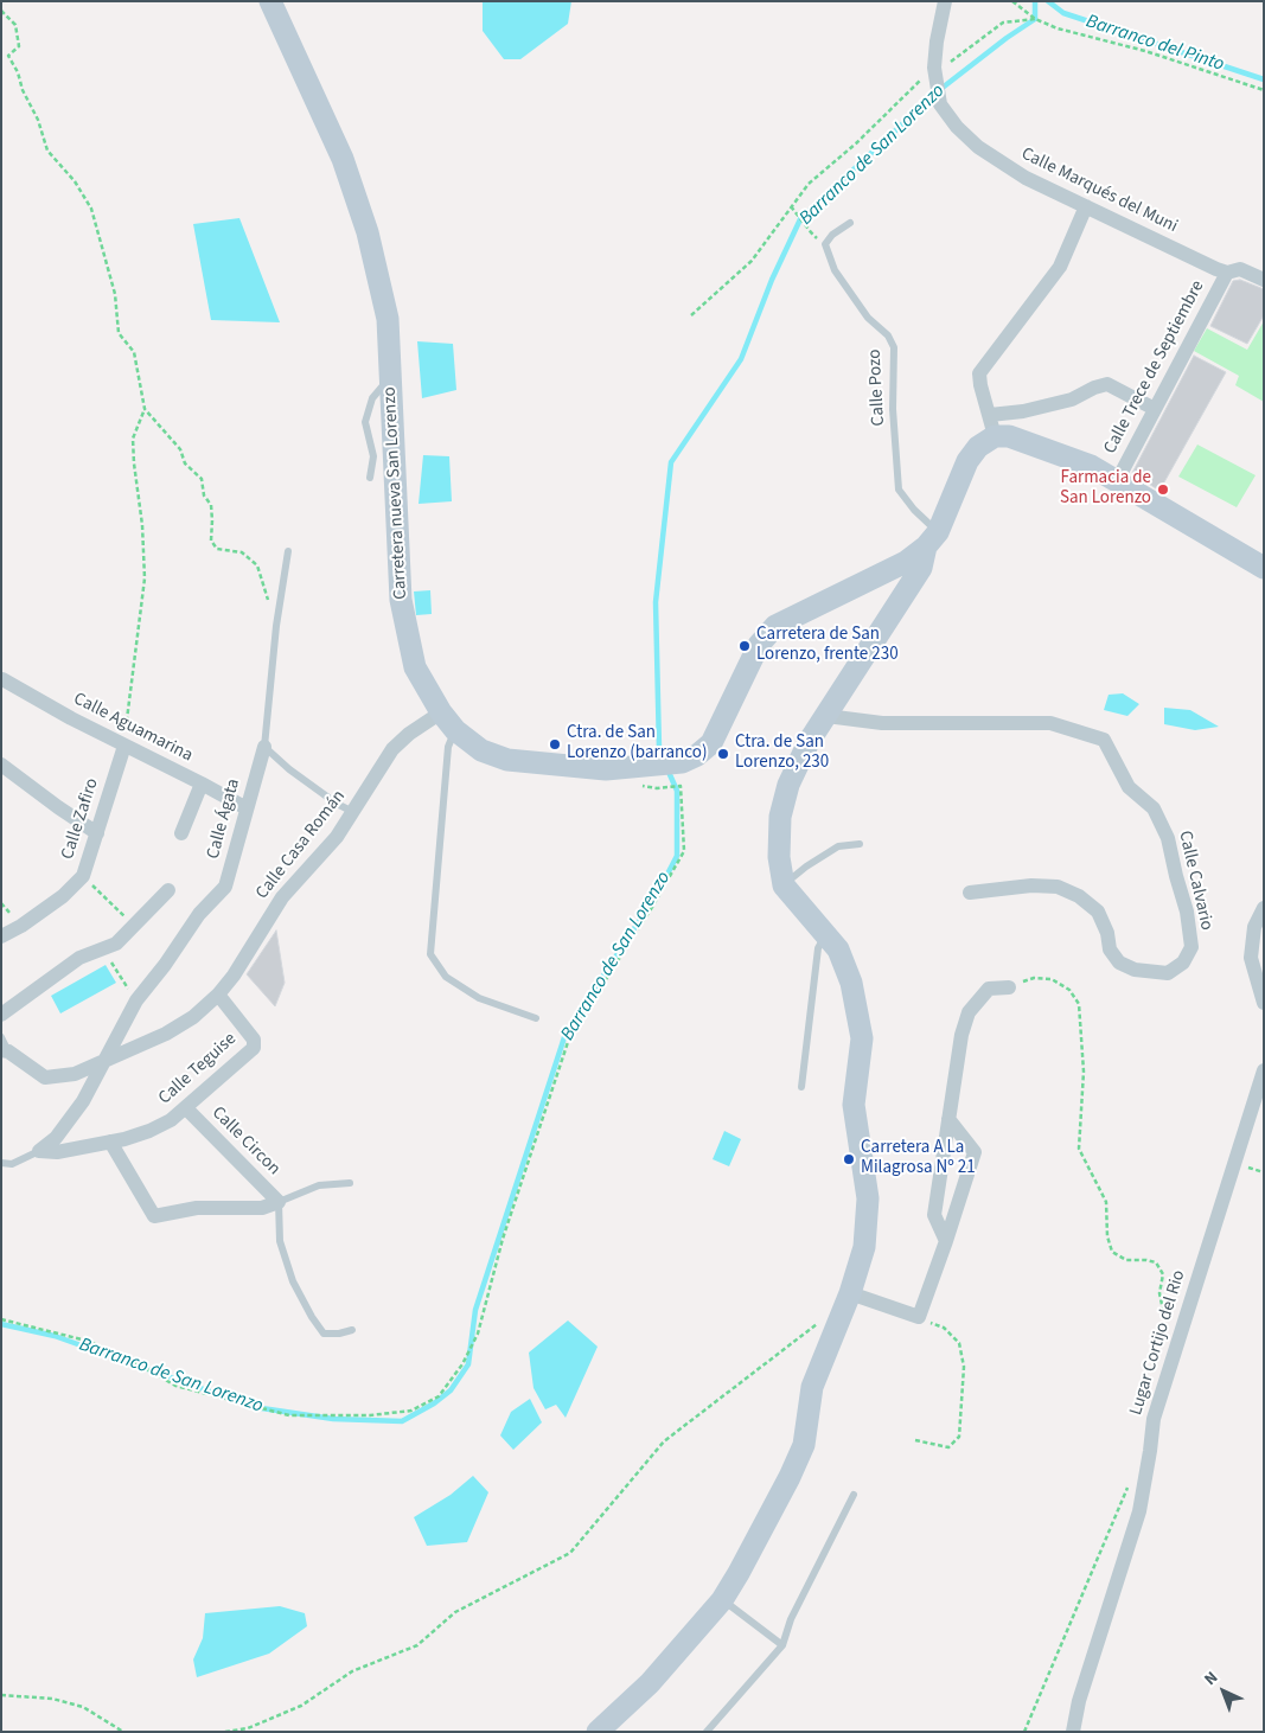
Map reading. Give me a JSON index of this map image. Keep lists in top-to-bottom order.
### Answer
{
  "streets": {
    "street": [
      "Calle Marqués del Muni",
      "Calle Trece de Septiembre",
      "Carretera nueva San Lorenzo",
      "Calle Aguamarina",
      "Calle Zafiro",
      "Calle Ágata",
      "Calle Casa Román",
      "Calle Calvario",
      "Calle Teguise",
      "Calle Circon",
      "Lugar Cortijo del Rio"
    ],
    "lane": ["Calle Pozo"]
  },
  "crossings": [
    ["Calle Marqués del Muni", "Calle Trece de Septiembre"],
    ["Calle Pozo", "Carretera nueva San Lorenzo"],
    ["Carretera nueva San Lorenzo", "Calle Casa Román"],
    ["Calle Aguamarina", "Calle Zafiro"],
    ["Calle Aguamarina", "Calle Ágata"],
    ["Calle Ágata", "Calle Casa Román"],
    ["Calle Casa Román", "Calle Teguise"],
    ["Calle Teguise", "Calle Circon"]
  ],
  "water": ["Barranco del Pinto", "Barranco de San Lorenzo"],
  "places": [
    "Farmacia de San Lorenzo",
    "Carretera de San Lorenzo, frente 230",
    "Ctra. de San Lorenzo (barranco)",
    "Ctra. de San Lorenzo, 230",
    "Carretera A La Milagrosa Nº 21"
  ],
  "north": "top left"
}
